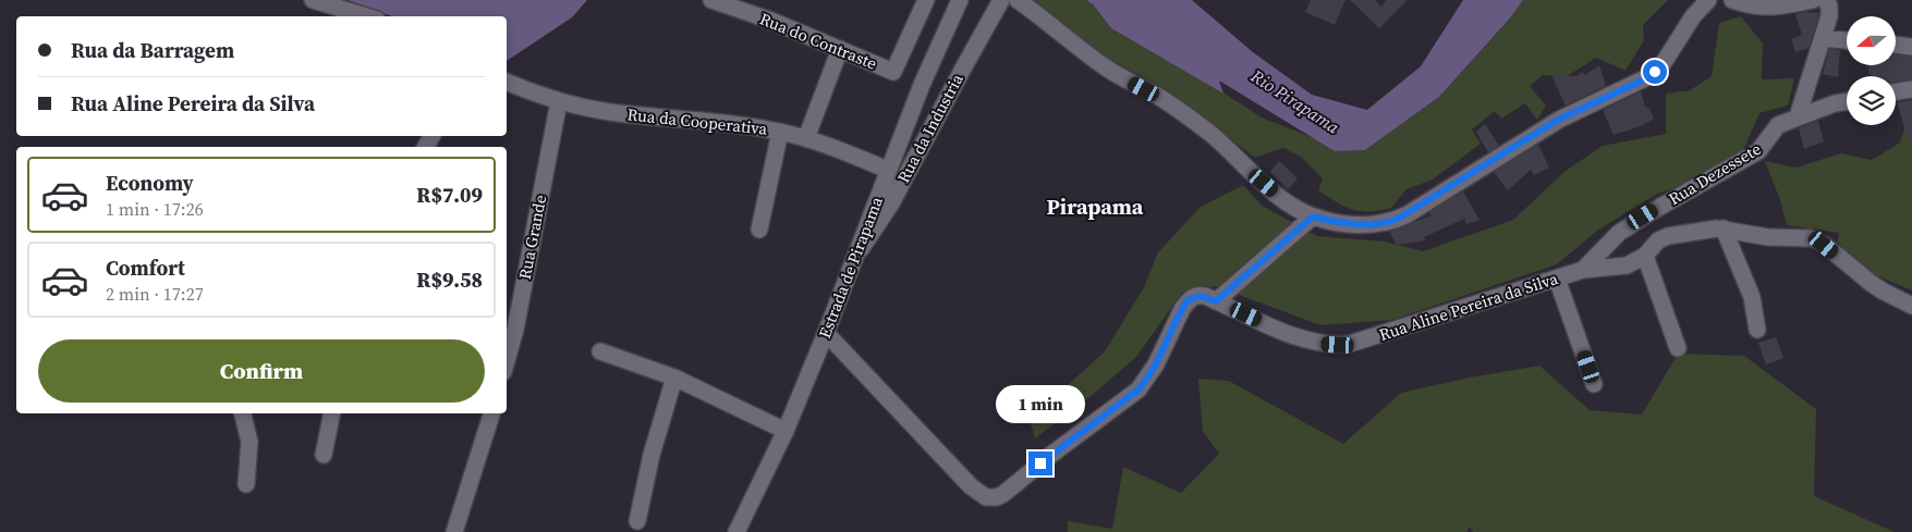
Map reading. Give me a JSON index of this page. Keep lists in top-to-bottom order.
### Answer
{
  "streets": {
    "street": [
      "Rua do Contraste",
      "Rua da Cooperativa",
      "Rua da Industria",
      "Rua Dezessete",
      "Rua Grande",
      "Estrada de Pirapama",
      "Rua Aline Pereira da Silva"
    ]
  },
  "crossings": [
    ["Rua da Cooperativa", "Rua da Industria"],
    ["Rua da Cooperativa", "Rua Grande"],
    ["Rua da Cooperativa", "Estrada de Pirapama"],
    ["Rua da Industria", "Estrada de Pirapama"],
    ["Rua Dezessete", "Rua Aline Pereira da Silva"],
    ["Estrada de Pirapama", "Rua Aline Pereira da Silva"]
  ],
  "districts": ["Pirapama"],
  "water": ["Rio Pirapama"],
  "north": "left",
  "page": {
    "banner": ["Rua da Barragem", "Rua Aline Pereira da Silva"],
    "list": [
      {
        "name": "Economy",
        "note": "1 min · 17:26",
        "value": "R$7.09"
      },
      {
        "name": "Comfort",
        "note": "2 min · 17:27",
        "value": "R$9.58"
      }
    ],
    "buttons": "Confirm",
    "bubble": "1 min"
  }
}
